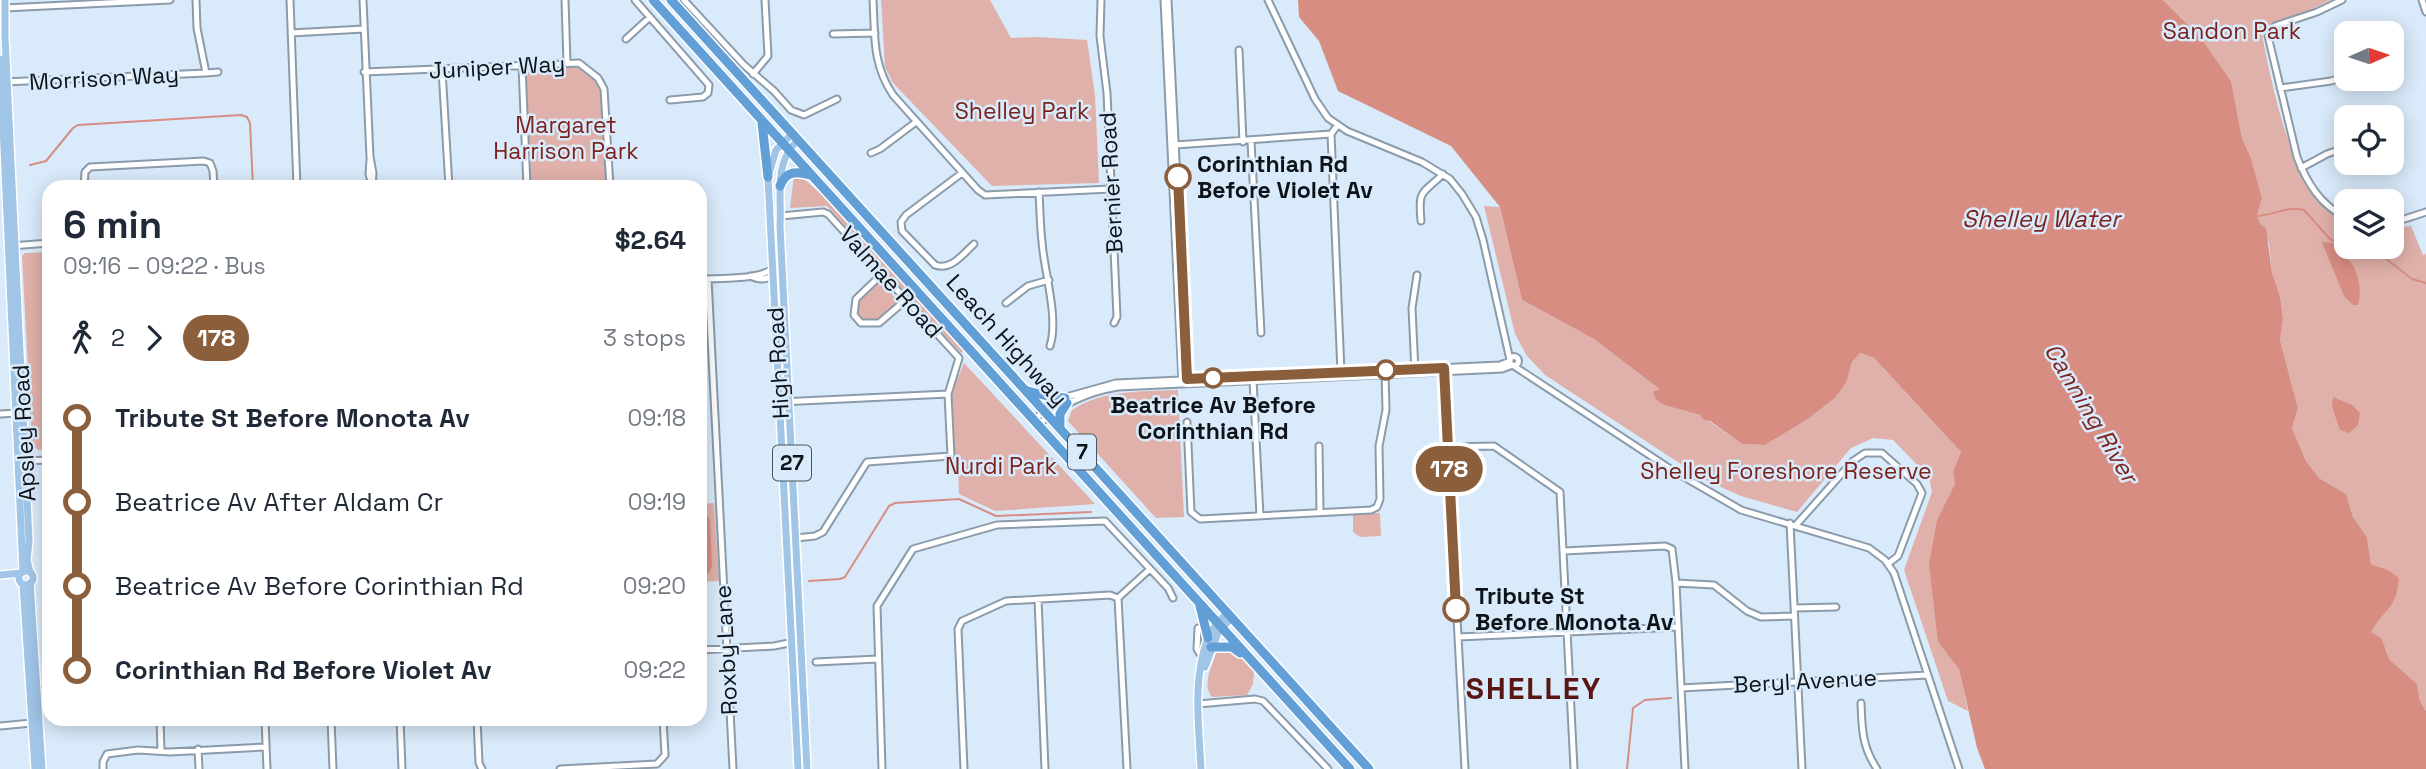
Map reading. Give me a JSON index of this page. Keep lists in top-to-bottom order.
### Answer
{
  "streets": {
    "highway": ["Leach Highway", "7", "27"],
    "main road": ["High Road", "Apsley Road"],
    "street": [
      "Juniper Way",
      "Morrison Way",
      "Bernier Road",
      "Valmae Road",
      "Roxby Lane",
      "Beryl Avenue"
    ]
  },
  "crossings": [
    ["Morrison Way", "Apsley Road"],
    ["Valmae Road", "High Road"],
    ["Leach Highway", "High Road"],
    ["Leach Highway", "27"],
    ["High Road", "27"]
  ],
  "districts": ["SHELLEY"],
  "water": ["Shelley Water", "Canning River"],
  "parks": [
    "Sandon Park",
    "Shelley Park",
    "Margaret Harrison Park",
    "Nurdi Park",
    "Shelley Foreshore Reserve"
  ],
  "places": ["Corinthian Rd Before Violet Av", "Beatrice Av Before Corinthian Rd", "Tribute St Before Monota Av"],
  "lines": ["bus line 178"],
  "north": "right",
  "page": {
    "on_map": "178",
    "heading": ["6 min", "09:16 – 09:22 · Bus", "$2.64"],
    "legs": ["2", "178", "3 stops"],
    "list": [
      {
        "name": "Tribute St Before Monota Av",
        "value": "09:18"
      },
      {
        "name": "Beatrice Av After Aldam Cr",
        "value": "09:19"
      },
      {
        "name": "Beatrice Av Before Corinthian Rd",
        "value": "09:20"
      },
      {
        "name": "Corinthian Rd Before Violet Av",
        "value": "09:22"
      }
    ]
  }
}
